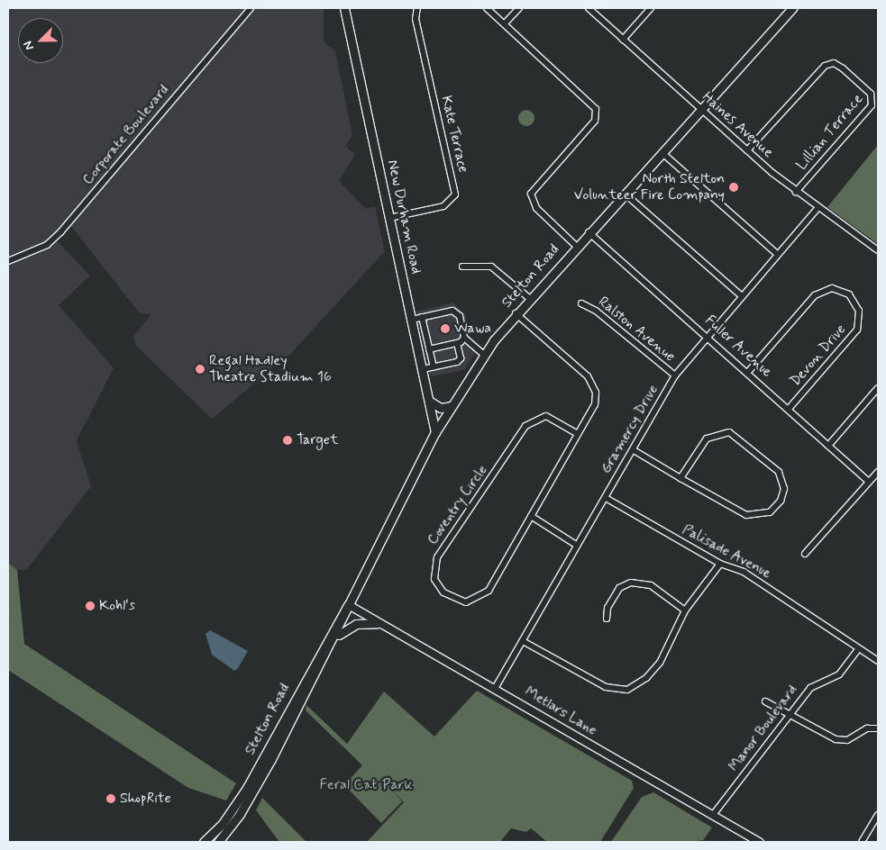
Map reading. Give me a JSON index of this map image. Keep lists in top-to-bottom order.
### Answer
{
  "streets": {
    "main road": ["New Durham Road", "Stelton Road"],
    "street": [
      "Haines Avenue",
      "Lillian Terrace",
      "Kate Terrace",
      "Corporate Boulevard",
      "Ralston Avenue",
      "Fuller Avenue",
      "Devon Drive",
      "Gramercy Drive",
      "Coventry Circle",
      "Palisade Avenue",
      "Metlars Lane",
      "Manor Boulevard"
    ]
  },
  "crossings": [
    ["Haines Avenue", "Lillian Terrace"],
    ["Haines Avenue", "Stelton Road"],
    ["Haines Avenue", "Gramercy Drive"],
    ["Kate Terrace", "New Durham Road"],
    ["New Durham Road", "Stelton Road"],
    ["Stelton Road", "Fuller Avenue"],
    ["Stelton Road", "Coventry Circle"],
    ["Stelton Road", "Metlars Lane"],
    ["Ralston Avenue", "Gramercy Drive"],
    ["Fuller Avenue", "Devon Drive"],
    ["Fuller Avenue", "Gramercy Drive"],
    ["Gramercy Drive", "Palisade Avenue"],
    ["Gramercy Drive", "Metlars Lane"],
    ["Palisade Avenue", "Manor Boulevard"],
    ["Metlars Lane", "Manor Boulevard"]
  ],
  "parks": ["Feral Cat Park"],
  "places": [
    "North Stelton Volunteer Fire Company",
    "Wawa",
    "Regal Hadley Theatre Stadium 16",
    "Target",
    "Kohl's",
    "ShopRite"
  ],
  "north": "bottom left"
}
